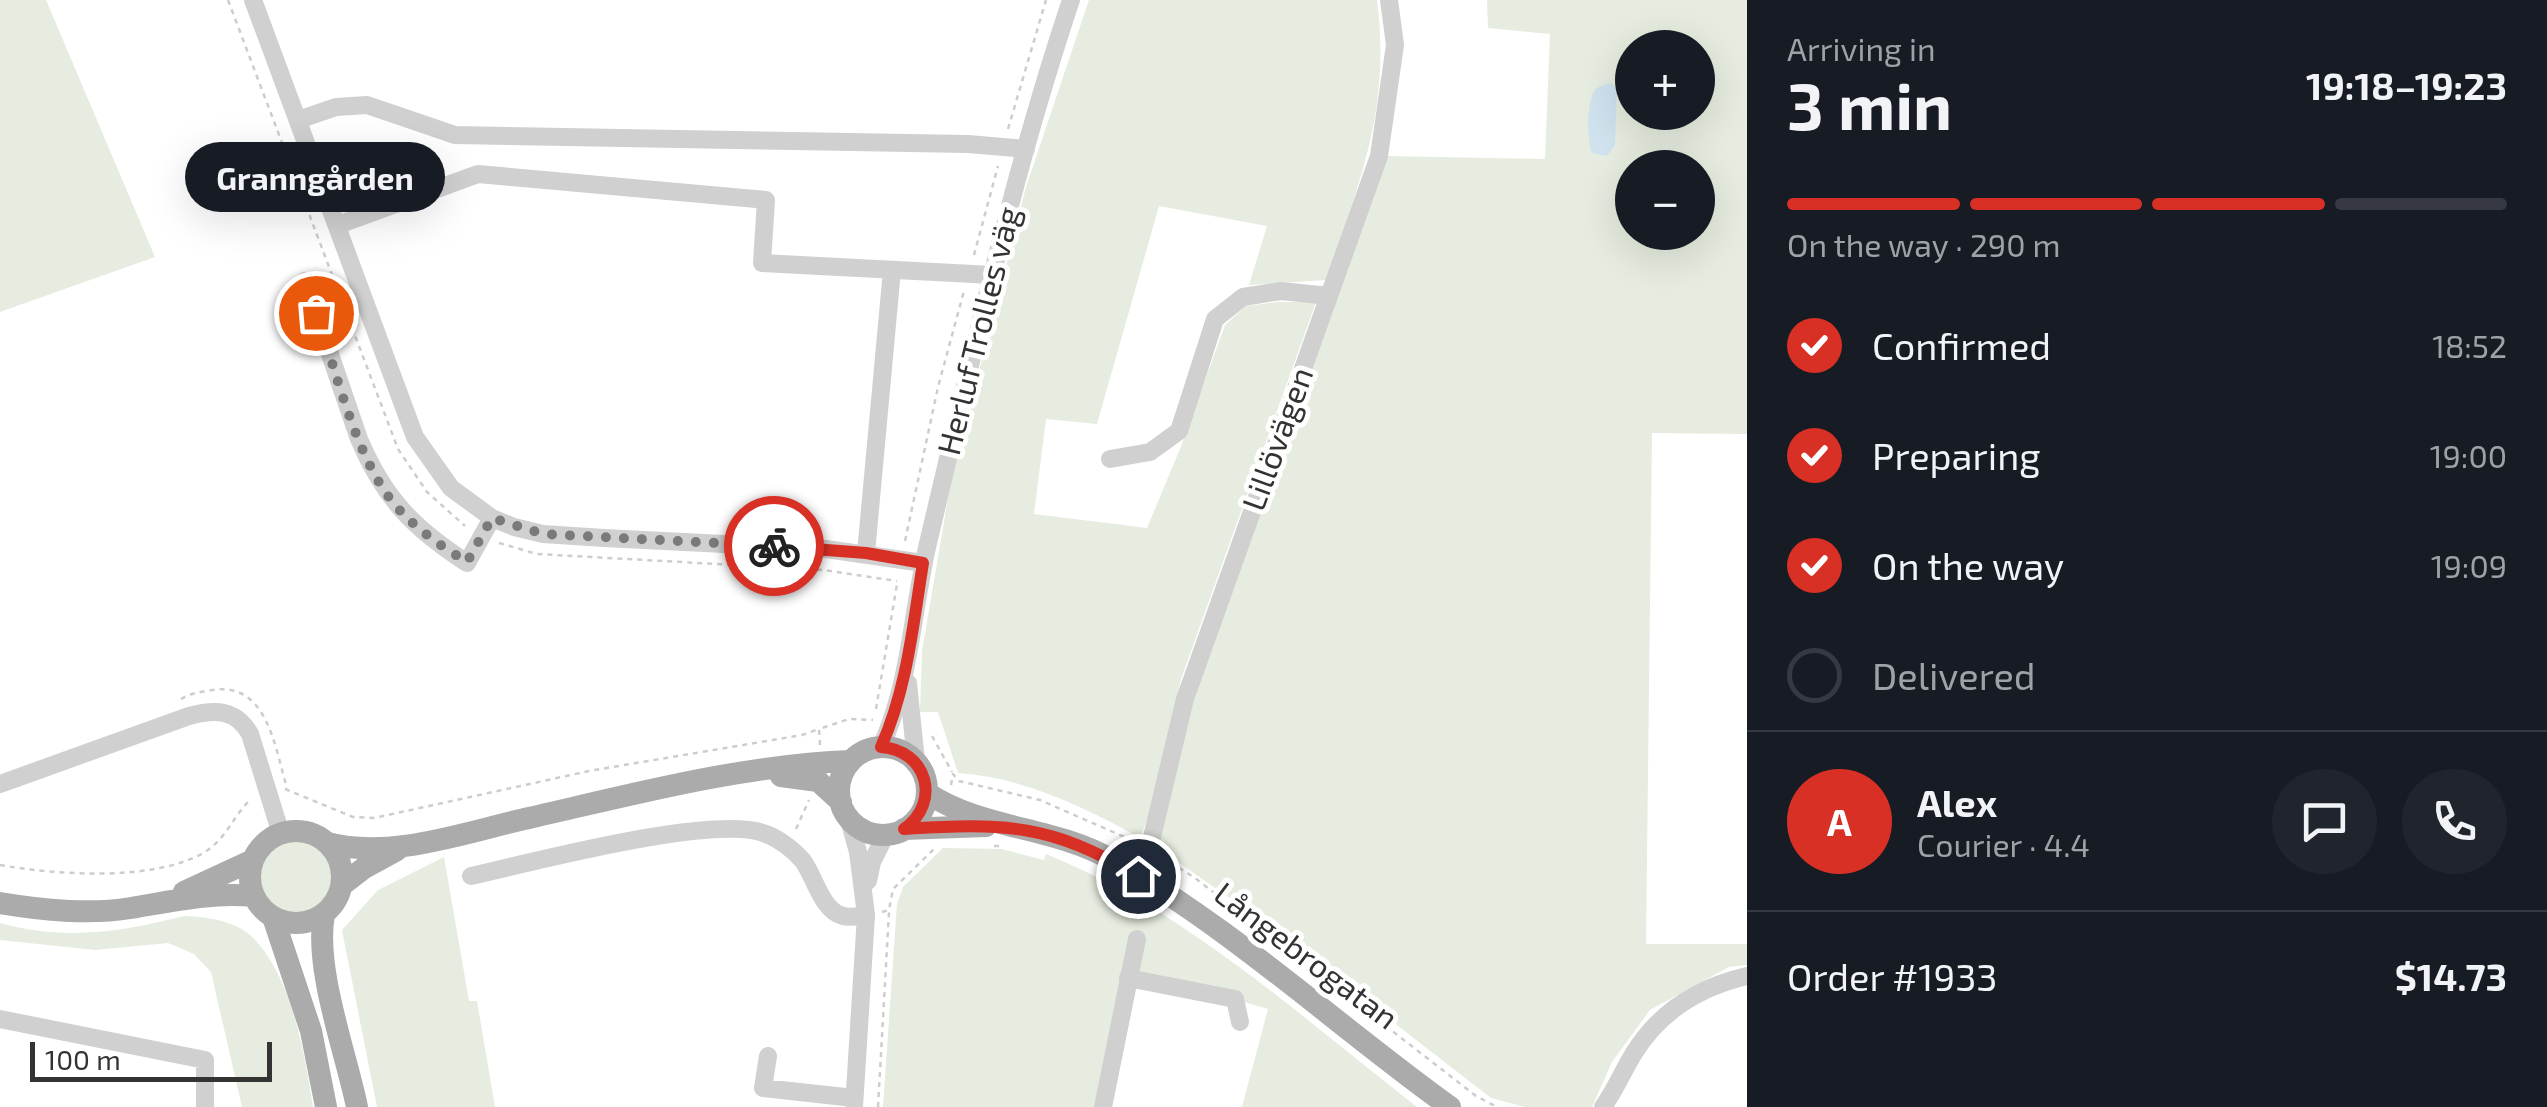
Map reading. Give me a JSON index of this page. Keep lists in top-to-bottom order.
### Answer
{
  "streets": {
    "main road": ["Långebrogatan"],
    "street": ["Herluf Trolles väg", "Lillövägen"]
  },
  "crossings": [
    ["Herluf Trolles väg", "Långebrogatan"],
    ["Lillövägen", "Långebrogatan"]
  ],
  "places": ["Granngården"],
  "scale_bar": "100 m",
  "page": {
    "heading": ["3 min", "Arriving in", "19:18–19:23"],
    "panel": [
      "Alex",
      "Courier · 4.4",
      "Order #1933",
      "$14.73"
    ],
    "map_buttons": ["+", "−"],
    "bubble": "Granngården",
    "bar": "On the way · 290 m",
    "list": [
      ["Confirmed", "18:52"],
      ["Preparing", "19:00"],
      ["On the way", "19:09"],
      "Delivered"
    ],
    "round": "A",
    "scale": "100 m"
  }
}
